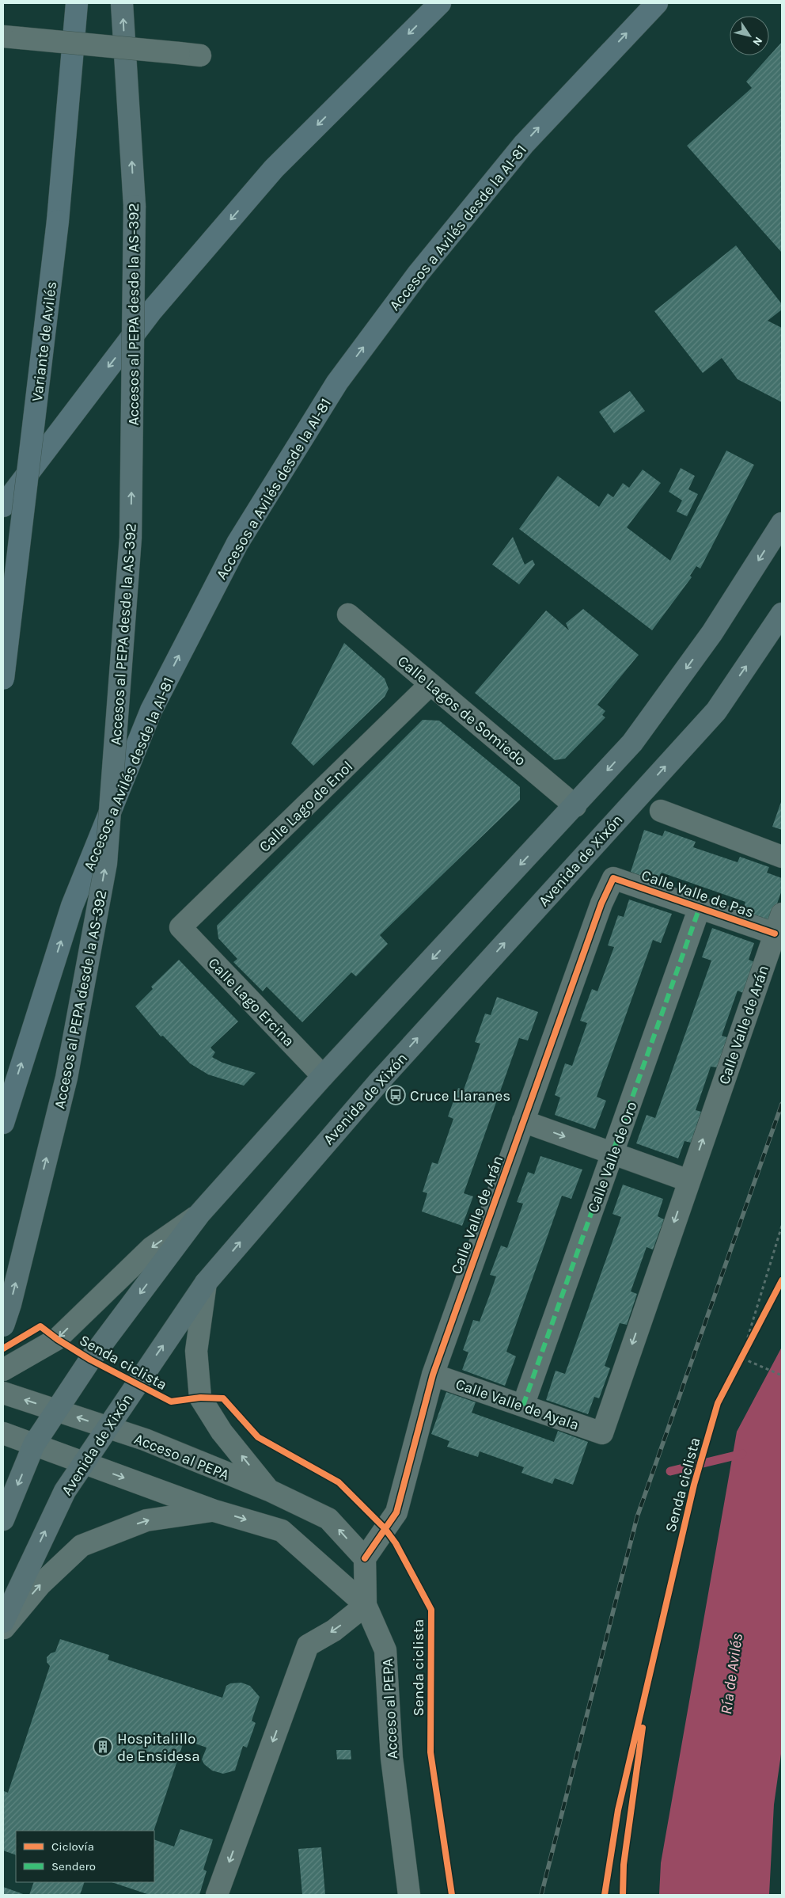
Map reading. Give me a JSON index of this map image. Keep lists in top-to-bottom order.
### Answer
{
  "streets": {
    "highway": ["Accesos a Avilés desde la AI-81", "Variante de Avilés"],
    "main road": ["Accesos al PEPA desde la AS-392", "Avenida de Xixón"],
    "street": [
      "Calle Lagos de Somiedo",
      "Calle Lago de Enol",
      "Calle Valle de Pas",
      "Calle Lago Ercina",
      "Calle Valle de Arán",
      "Calle Valle de Oro",
      "Calle Valle de Ayala",
      "Acceso al PEPA"
    ],
    "cycle path": ["Senda ciclista"]
  },
  "crossings": [
    ["Calle Lagos de Somiedo", "Calle Lago de Enol"],
    ["Calle Lago de Enol", "Calle Lago Ercina"],
    ["Avenida de Xixón", "Acceso al PEPA"],
    ["Calle Valle de Pas", "Calle Valle de Arán"],
    ["Calle Valle de Pas", "Calle Valle de Oro"],
    ["Calle Valle de Arán", "Calle Valle de Ayala"],
    ["Calle Valle de Arán", "Acceso al PEPA"],
    ["Calle Valle de Oro", "Calle Valle de Ayala"]
  ],
  "one_way": ["Accesos al PEPA desde la AS-392"],
  "water": ["Ría de Avilés"],
  "places": {
    "bus stop": ["Cruce Llaranes"],
    "building": ["Hospitalillo de Ensidesa"]
  },
  "legend": ["Ciclovía", "Sendero"],
  "north": "bottom right"
}
